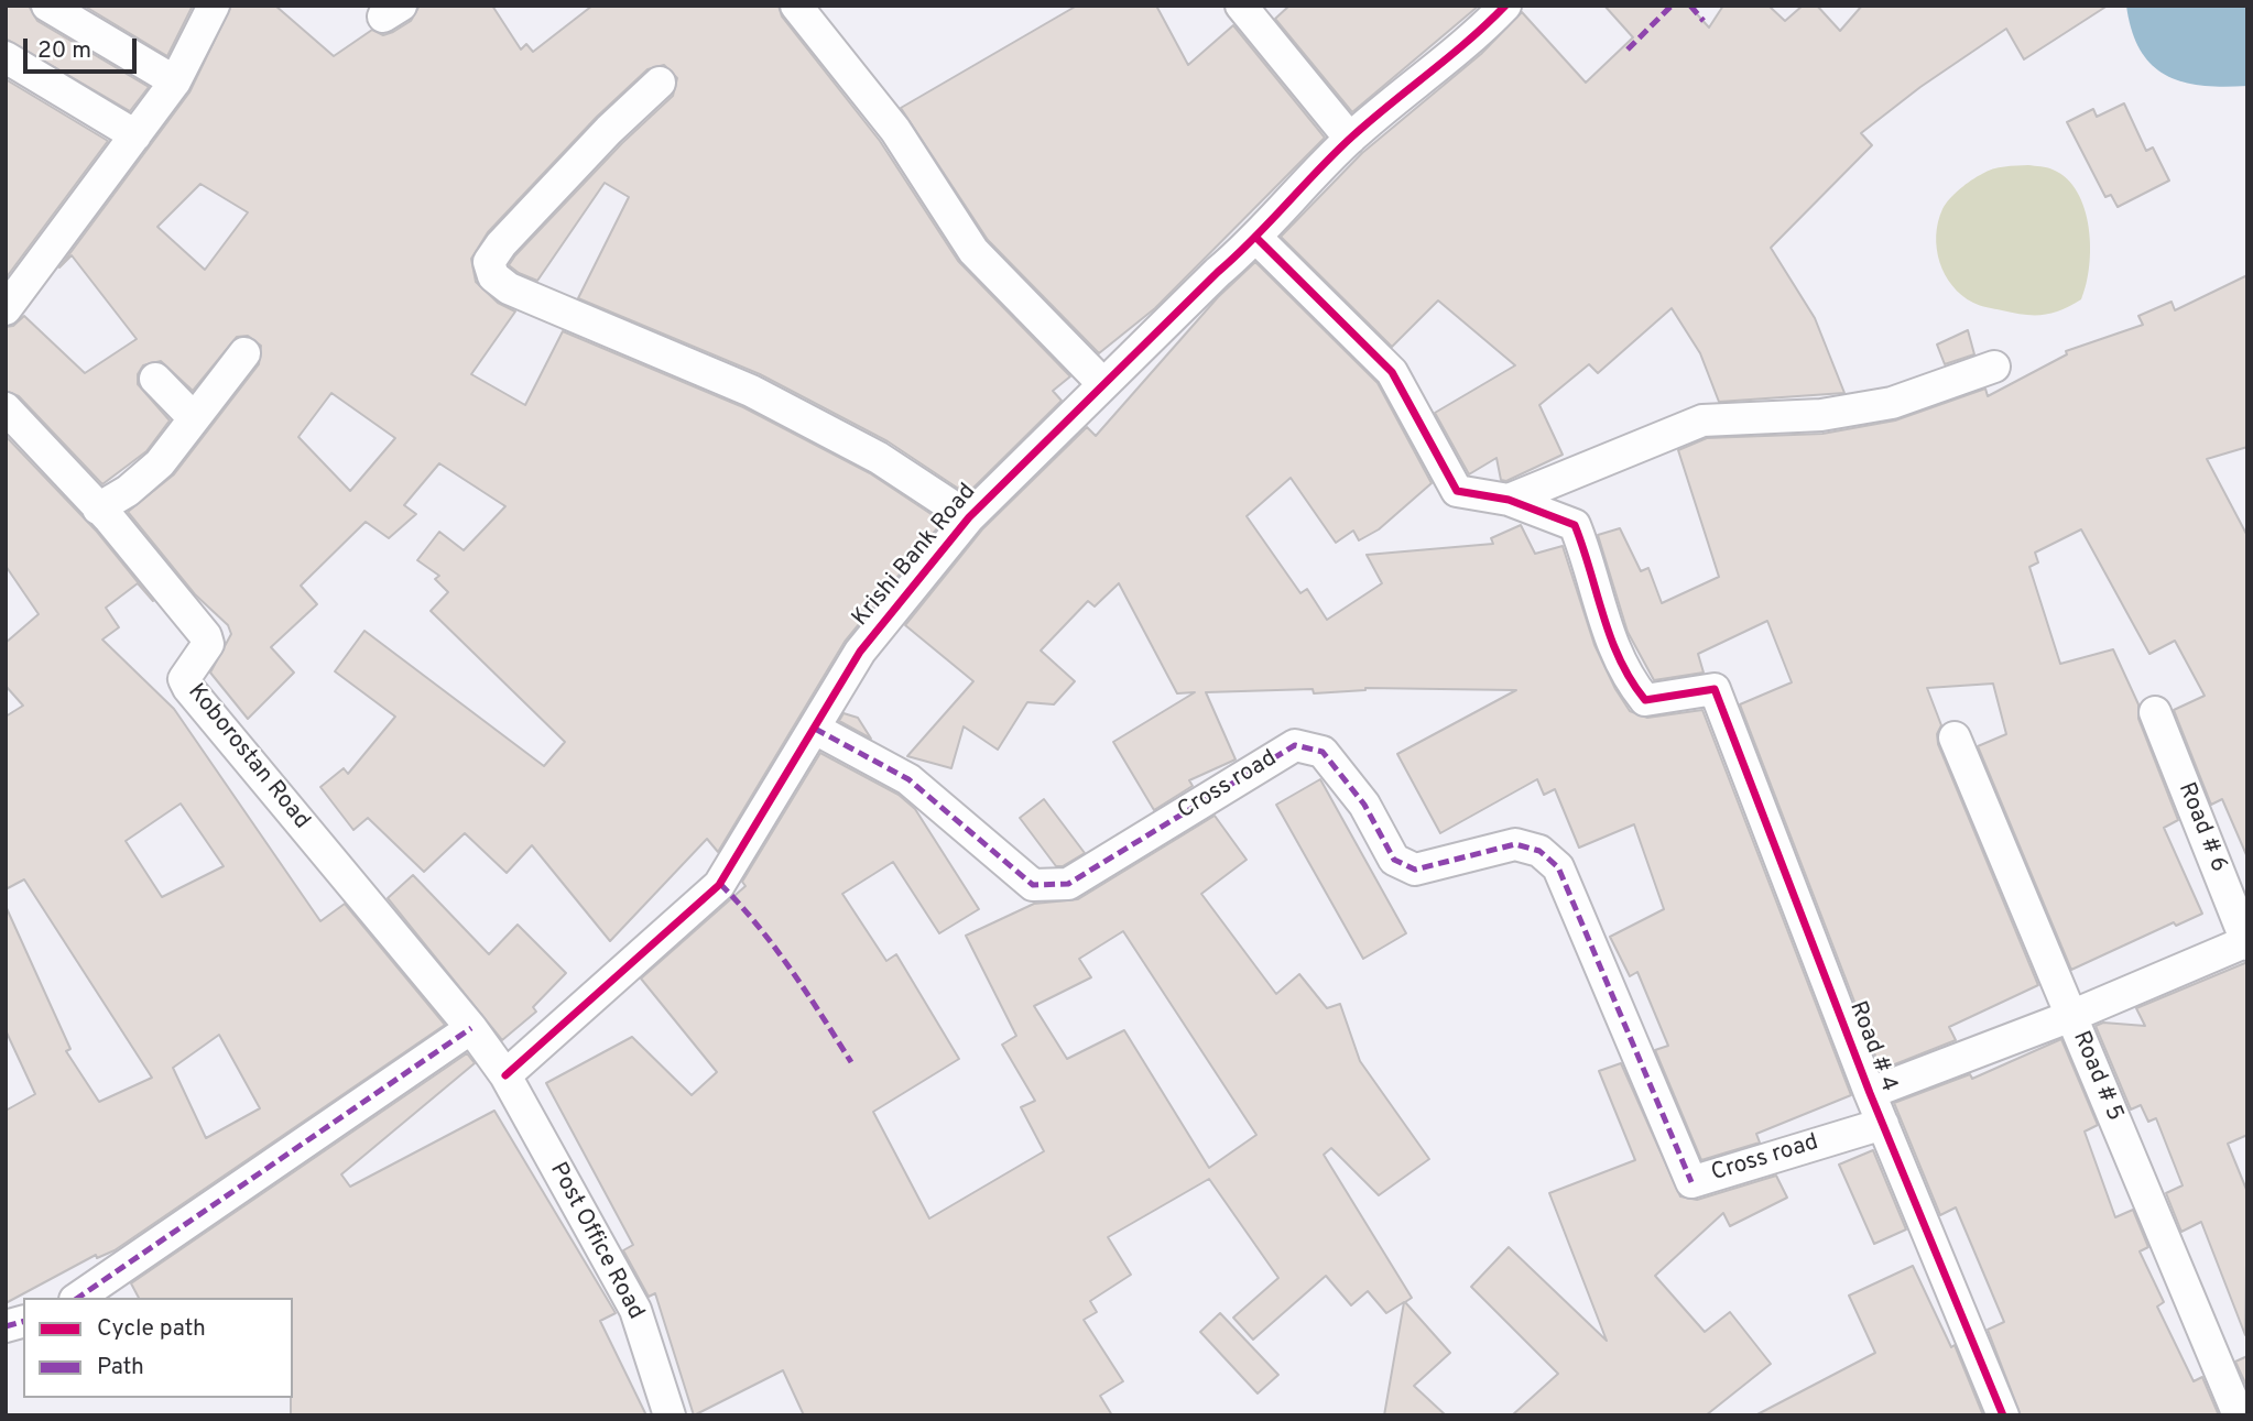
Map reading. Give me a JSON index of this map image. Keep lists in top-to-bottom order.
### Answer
{
  "streets": {
    "street": [
      "Krishi Bank Road",
      "Koborostan Road",
      "Cross road",
      "Road # 6",
      "Road # 4",
      "Road # 5",
      "Post Office Road"
    ]
  },
  "crossings": [
    ["Krishi Bank Road", "Koborostan Road"],
    ["Krishi Bank Road", "Cross road"],
    ["Krishi Bank Road", "Post Office Road"],
    ["Koborostan Road", "Post Office Road"],
    ["Cross road", "Road # 4"]
  ],
  "legend": ["Cycle path", "Path"],
  "scale_bar": "20 m"
}
